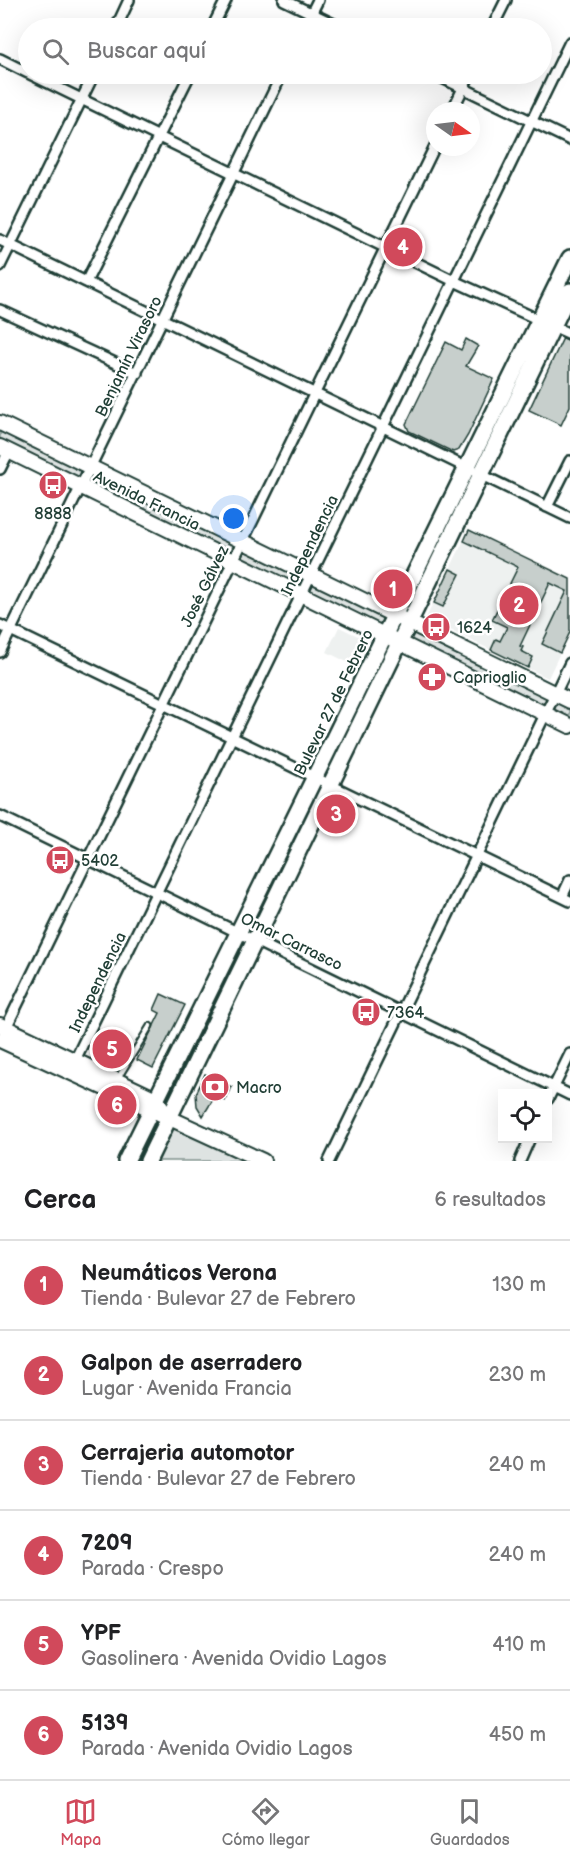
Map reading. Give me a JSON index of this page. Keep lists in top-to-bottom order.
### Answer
{
  "streets": {
    "main road": ["Avenida Francia", "Bulevar 27 de Febrero"],
    "street": [
      "Benjamín Virasoro",
      "Independencia",
      "José Gálvez",
      "Omar Carrasco"
    ]
  },
  "crossings": [
    ["Benjamín Virasoro", "Avenida Francia"],
    ["Avenida Francia", "Independencia"],
    ["Avenida Francia", "José Gálvez"],
    ["Avenida Francia", "Bulevar 27 de Febrero"],
    ["Independencia", "Omar Carrasco"],
    ["José Gálvez", "Omar Carrasco"],
    ["Bulevar 27 de Febrero", "Omar Carrasco"]
  ],
  "places": {
    "bus stop": [
      "8888",
      "1624",
      "5402",
      "7364"
    ],
    "pharmacy": ["Caprioglio"],
    "bank": ["Macro"]
  },
  "north": "right",
  "page": {
    "search": "Buscar aquí",
    "pins": [
      "4",
      "1",
      "2",
      "3",
      "5",
      "6"
    ],
    "heading": ["Cerca", "6 resultados"],
    "list": [
      {
        "mark": "1",
        "name": "Neumáticos Verona",
        "note": "Tienda · Bulevar 27 de Febrero",
        "value": "130 m"
      },
      {
        "mark": "2",
        "name": "Galpon de aserradero",
        "note": "Lugar · Avenida Francia",
        "value": "230 m"
      },
      {
        "mark": "3",
        "name": "Cerrajeria automotor",
        "note": "Tienda · Bulevar 27 de Febrero",
        "value": "240 m"
      },
      {
        "mark": "4",
        "name": "7209",
        "note": "Parada · Crespo",
        "value": "240 m"
      },
      {
        "mark": "5",
        "name": "YPF",
        "note": "Gasolinera · Avenida Ovidio Lagos",
        "value": "410 m"
      },
      {
        "mark": "6",
        "name": "5139",
        "note": "Parada · Avenida Ovidio Lagos",
        "value": "450 m"
      }
    ],
    "nav": ["Mapa", "Cómo llegar", "Guardados"]
  }
}
